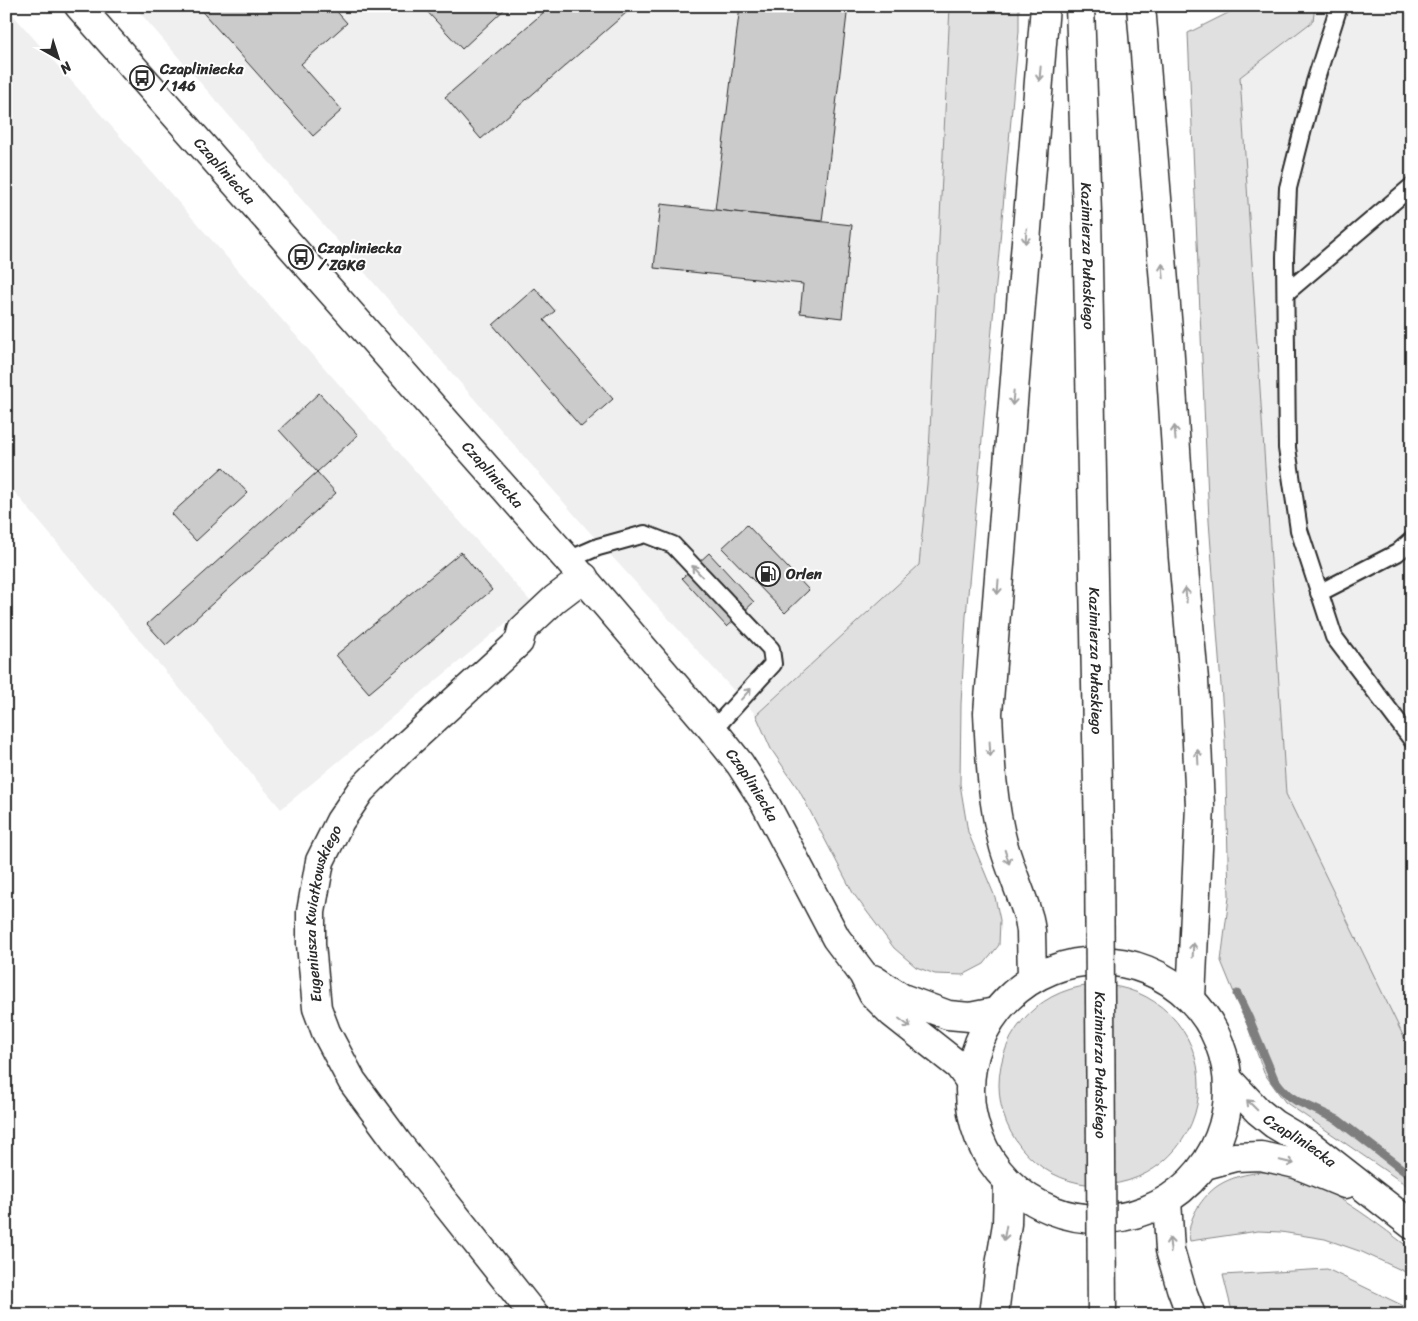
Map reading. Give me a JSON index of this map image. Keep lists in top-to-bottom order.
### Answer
{
  "streets": {
    "main road": ["Czapliniecka", "Kazimierza Pułaskiego", "Eugeniusza Kwiatkowskiego"]
  },
  "crossings": [
    ["Czapliniecka", "Eugeniusza Kwiatkowskiego"]
  ],
  "places": {
    "bus stop": ["Czapliniecka / 146", "Czapliniecka / ZGKG"],
    "fuel station": ["Orlen"]
  },
  "north": "bottom right"
}
